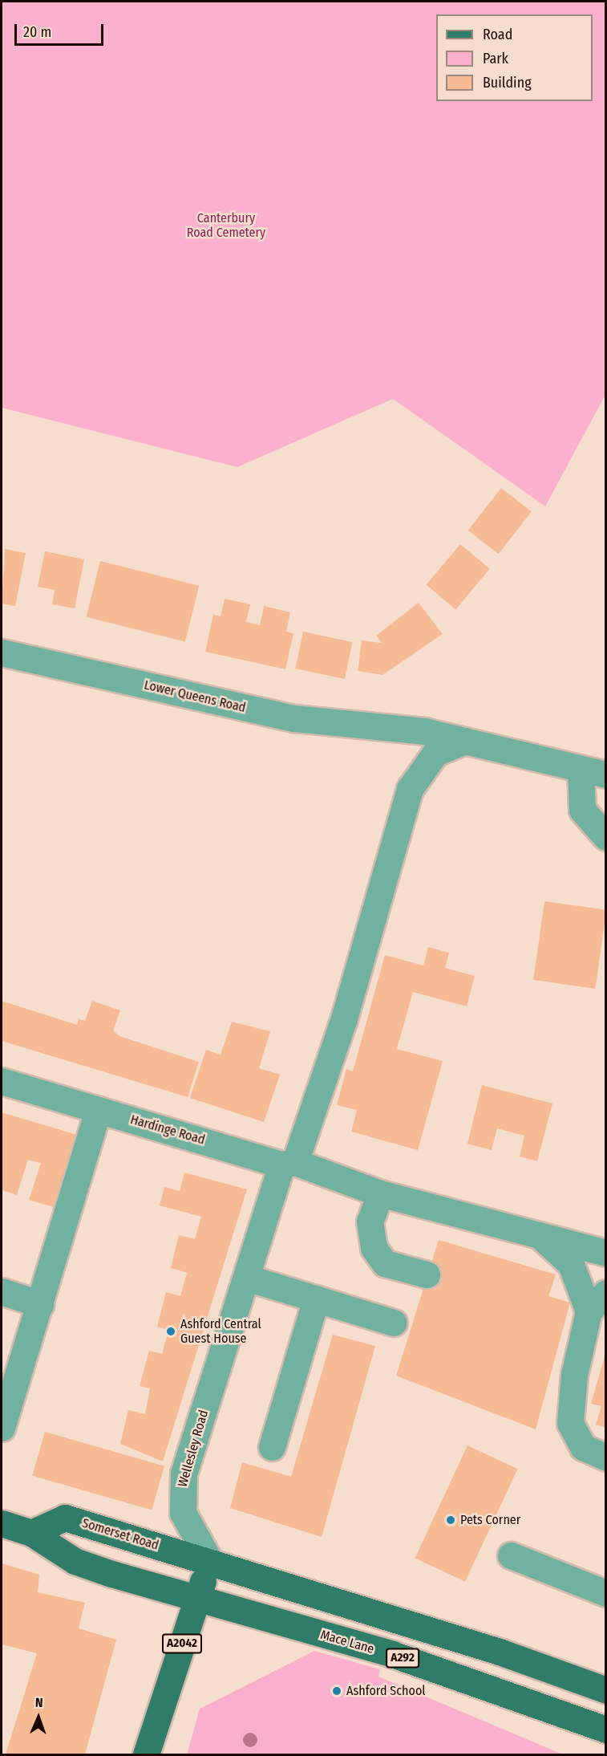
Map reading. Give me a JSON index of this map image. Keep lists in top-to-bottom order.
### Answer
{
  "streets": {
    "main road": [
      "Somerset Road",
      "Mace Lane",
      "A2042",
      "A292"
    ],
    "street": ["Lower Queens Road", "Hardinge Road", "Wellesley Road"]
  },
  "crossings": [
    ["Lower Queens Road", "Wellesley Road"],
    ["Hardinge Road", "Wellesley Road"],
    ["Wellesley Road", "Somerset Road"],
    ["Wellesley Road", "A2042"],
    ["Somerset Road", "A2042"],
    ["Somerset Road", "A292"],
    ["Mace Lane", "A2042"],
    ["Mace Lane", "A292"],
    ["A2042", "A292"]
  ],
  "parks": ["Canterbury Road Cemetery"],
  "places": ["Ashford Central Guest House", "Pets Corner", "Ashford School"],
  "legend": ["Road", "Park", "Building"],
  "scale_bar": "20 m",
  "north": "top"
}
